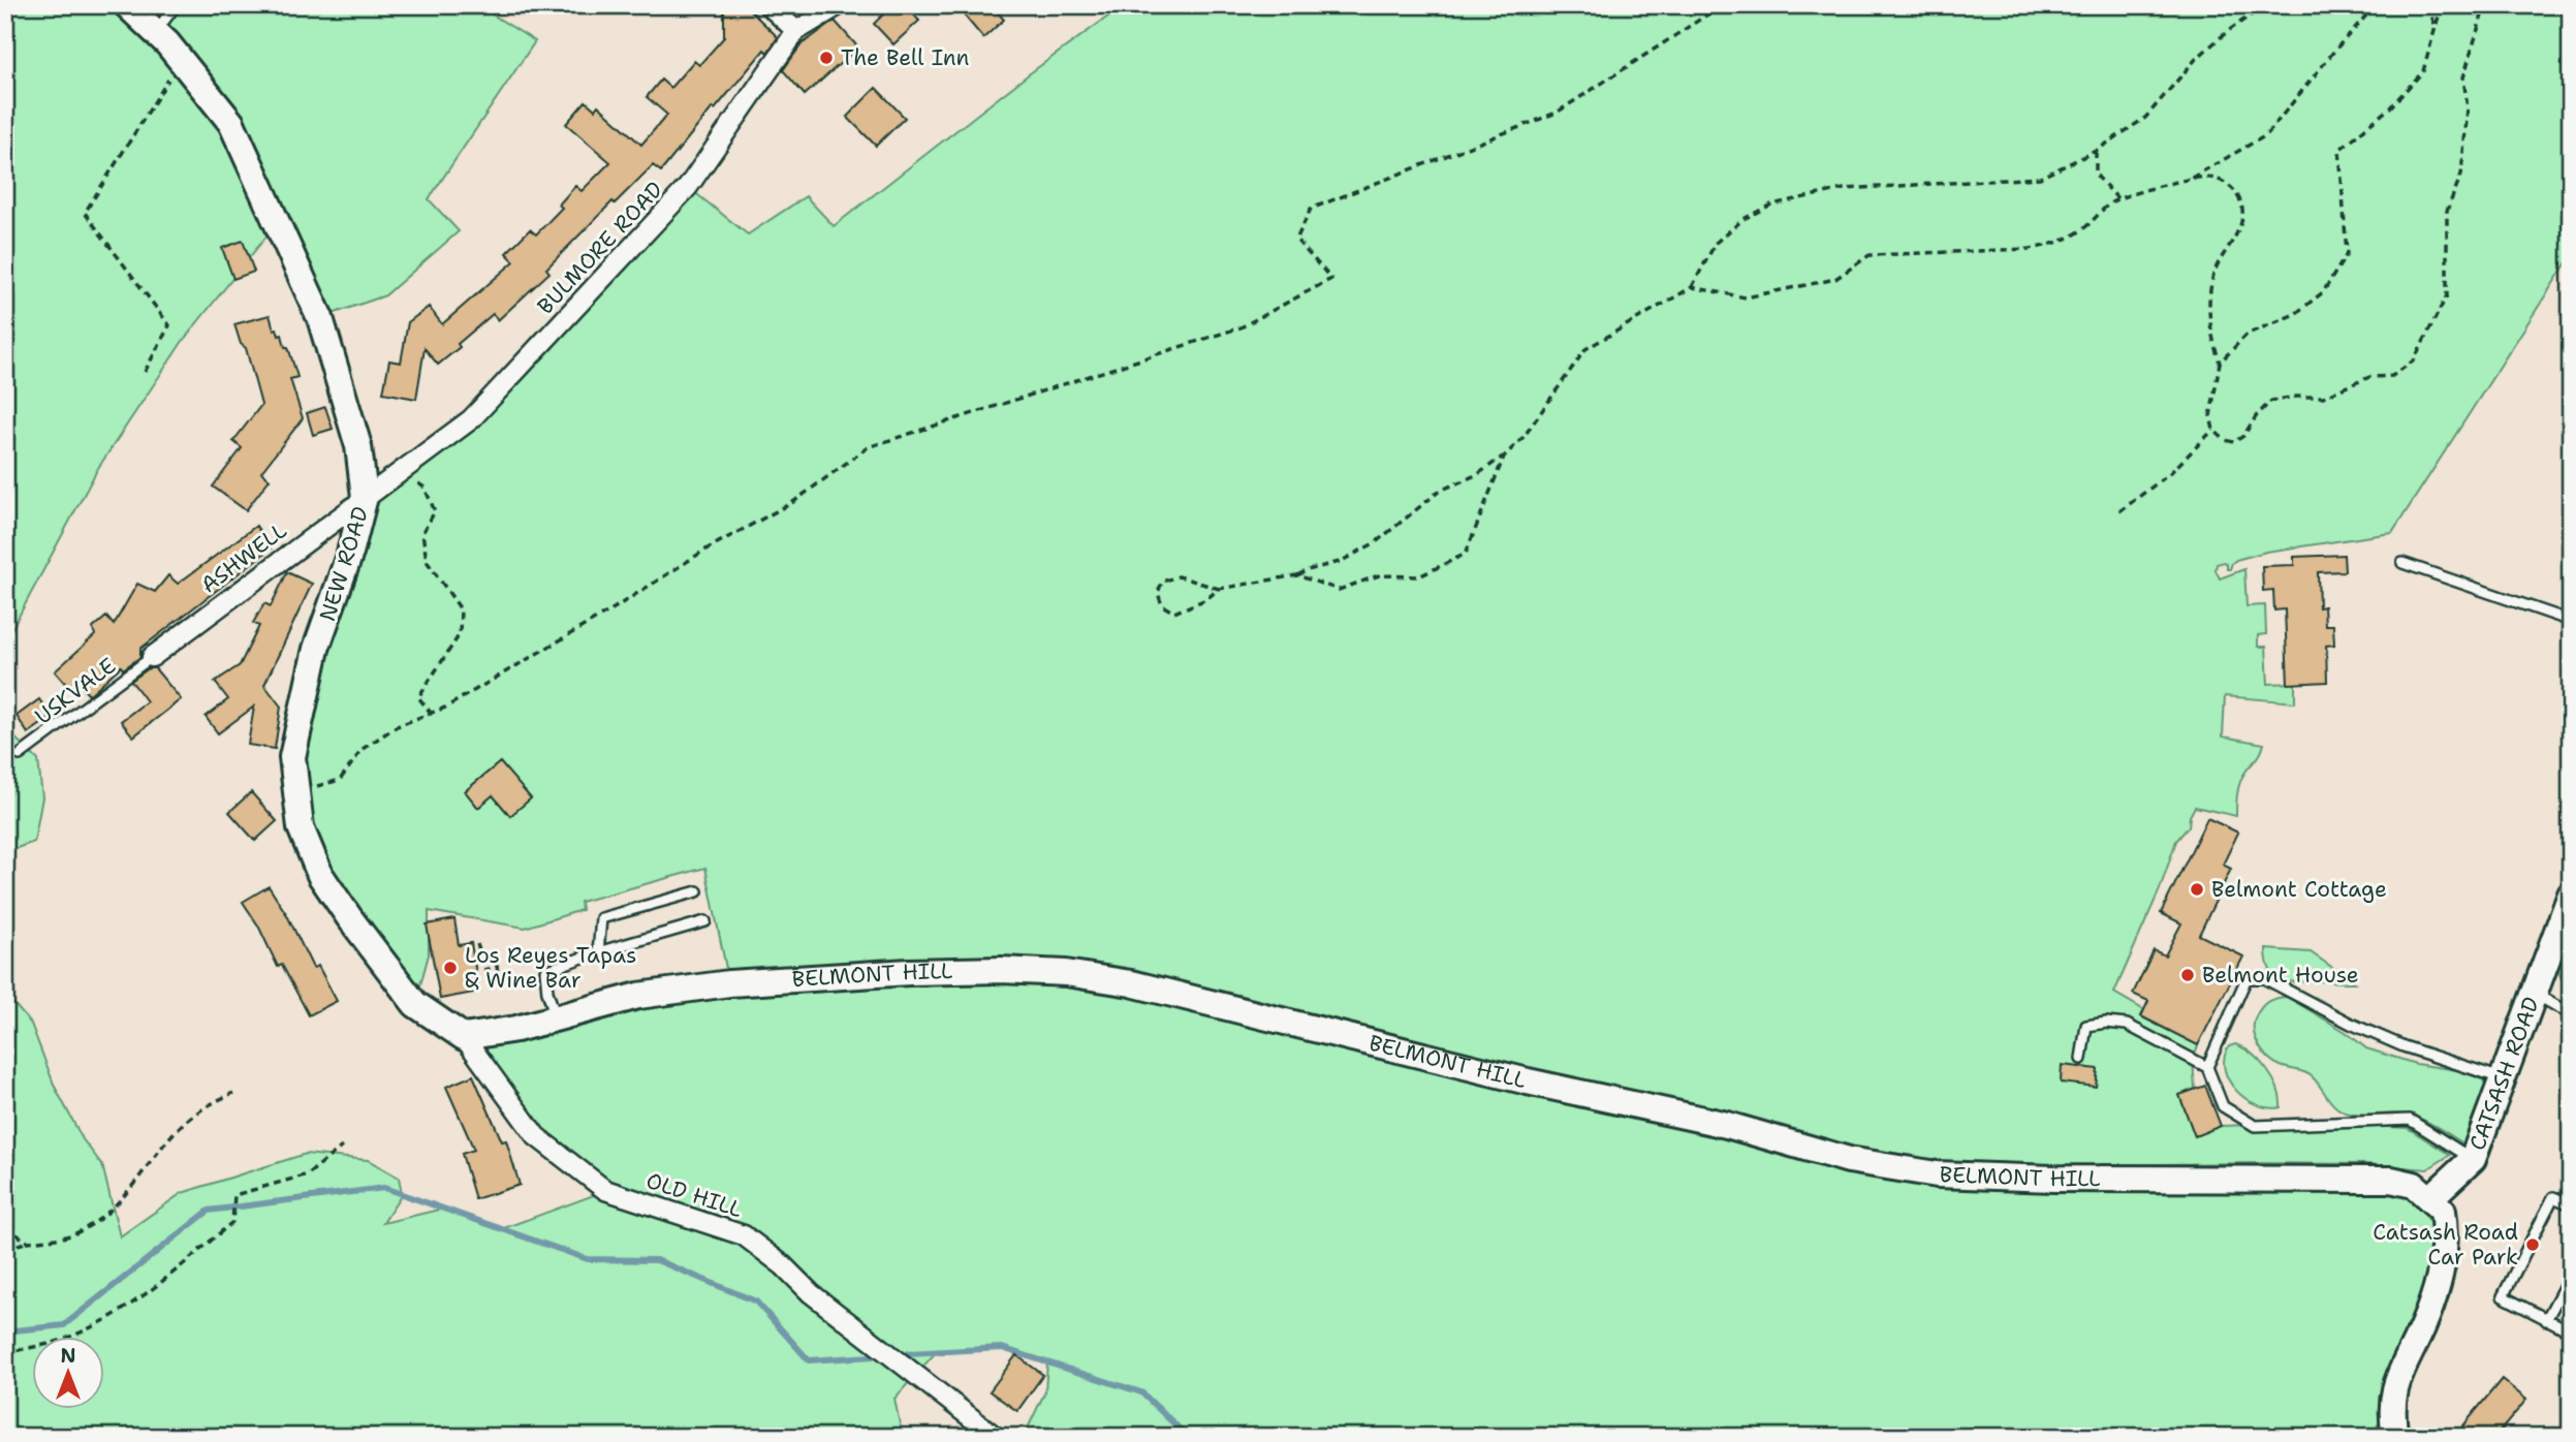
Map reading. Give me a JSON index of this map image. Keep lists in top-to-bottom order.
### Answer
{
  "streets": {
    "main road": ["NEW ROAD", "BELMONT HILL", "CATSASH ROAD"],
    "street": ["BULMORE ROAD", "ASHWELL", "OLD HILL"],
    "lane": ["USKVALE"]
  },
  "crossings": [
    ["BULMORE ROAD", "ASHWELL"],
    ["BULMORE ROAD", "NEW ROAD"],
    ["ASHWELL", "NEW ROAD"],
    ["ASHWELL", "USKVALE"],
    ["NEW ROAD", "BELMONT HILL"],
    ["NEW ROAD", "OLD HILL"],
    ["BELMONT HILL", "CATSASH ROAD"],
    ["BELMONT HILL", "OLD HILL"]
  ],
  "places": [
    "The Bell Inn",
    "Belmont Cottage",
    "Los Reyes Tapas & Wine Bar",
    "Belmont House",
    "Catsash Road Car Park"
  ],
  "north": "top"
}
